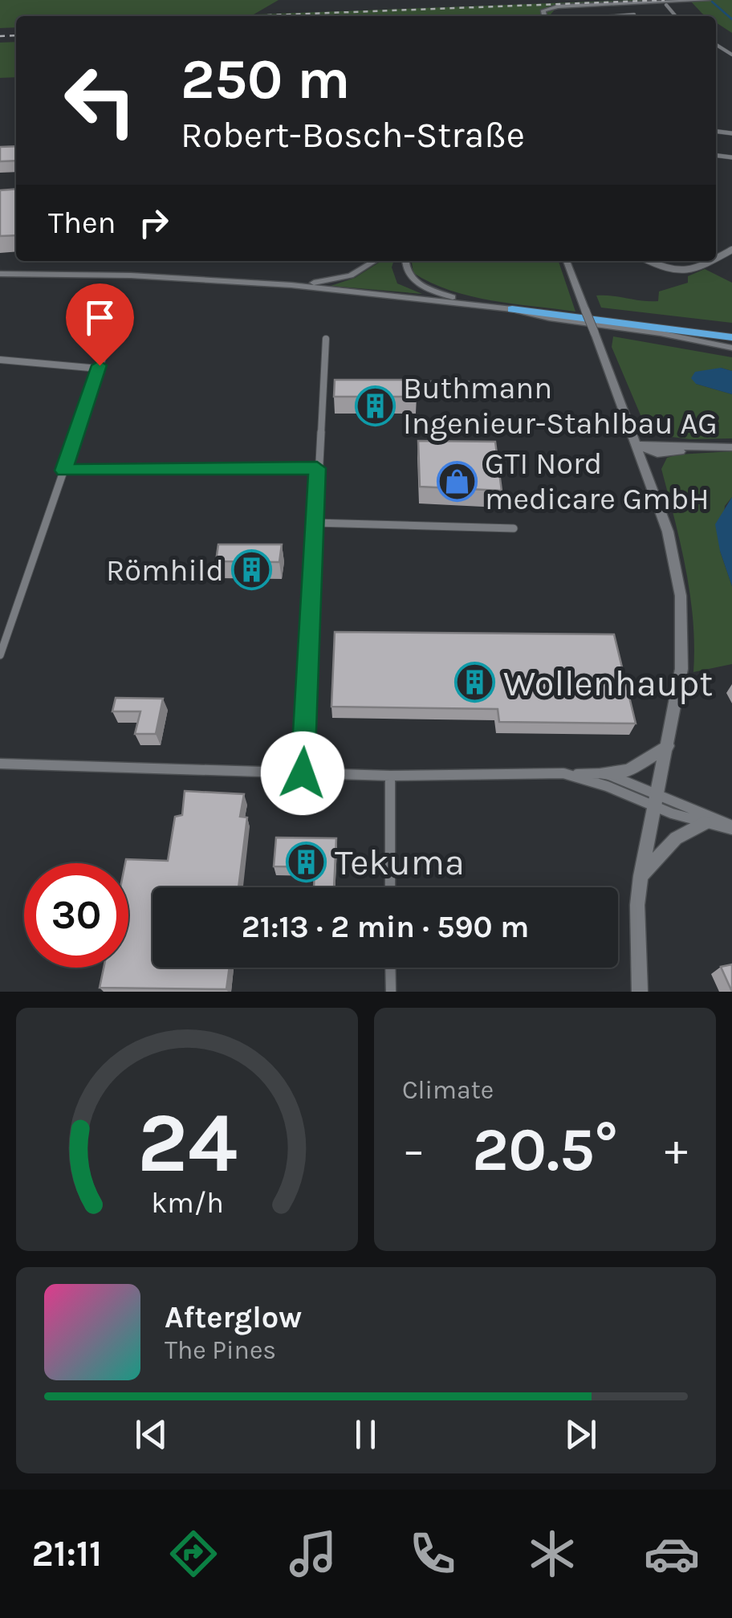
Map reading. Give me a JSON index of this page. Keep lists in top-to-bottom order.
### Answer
{
  "places": {
    "building": [
      "Buthmann Ingenieur-Stahlbau AG",
      "Römhild",
      "Wollenhaupt",
      "Tekuma"
    ],
    "shop": ["GTI Nord medicare GmbH"]
  },
  "page": {
    "turn": ["250 m", "Robert-Bosch-Straße"],
    "then": "Then",
    "limit": "30",
    "trip": "21:13 · 2 min · 590 m",
    "tile": "Climate",
    "heat": ["−", "20.5°", "+"],
    "song": ["Afterglow", "The Pines"],
    "tabs": "21:11",
    "gauge": ["24", "km/h"]
  }
}
